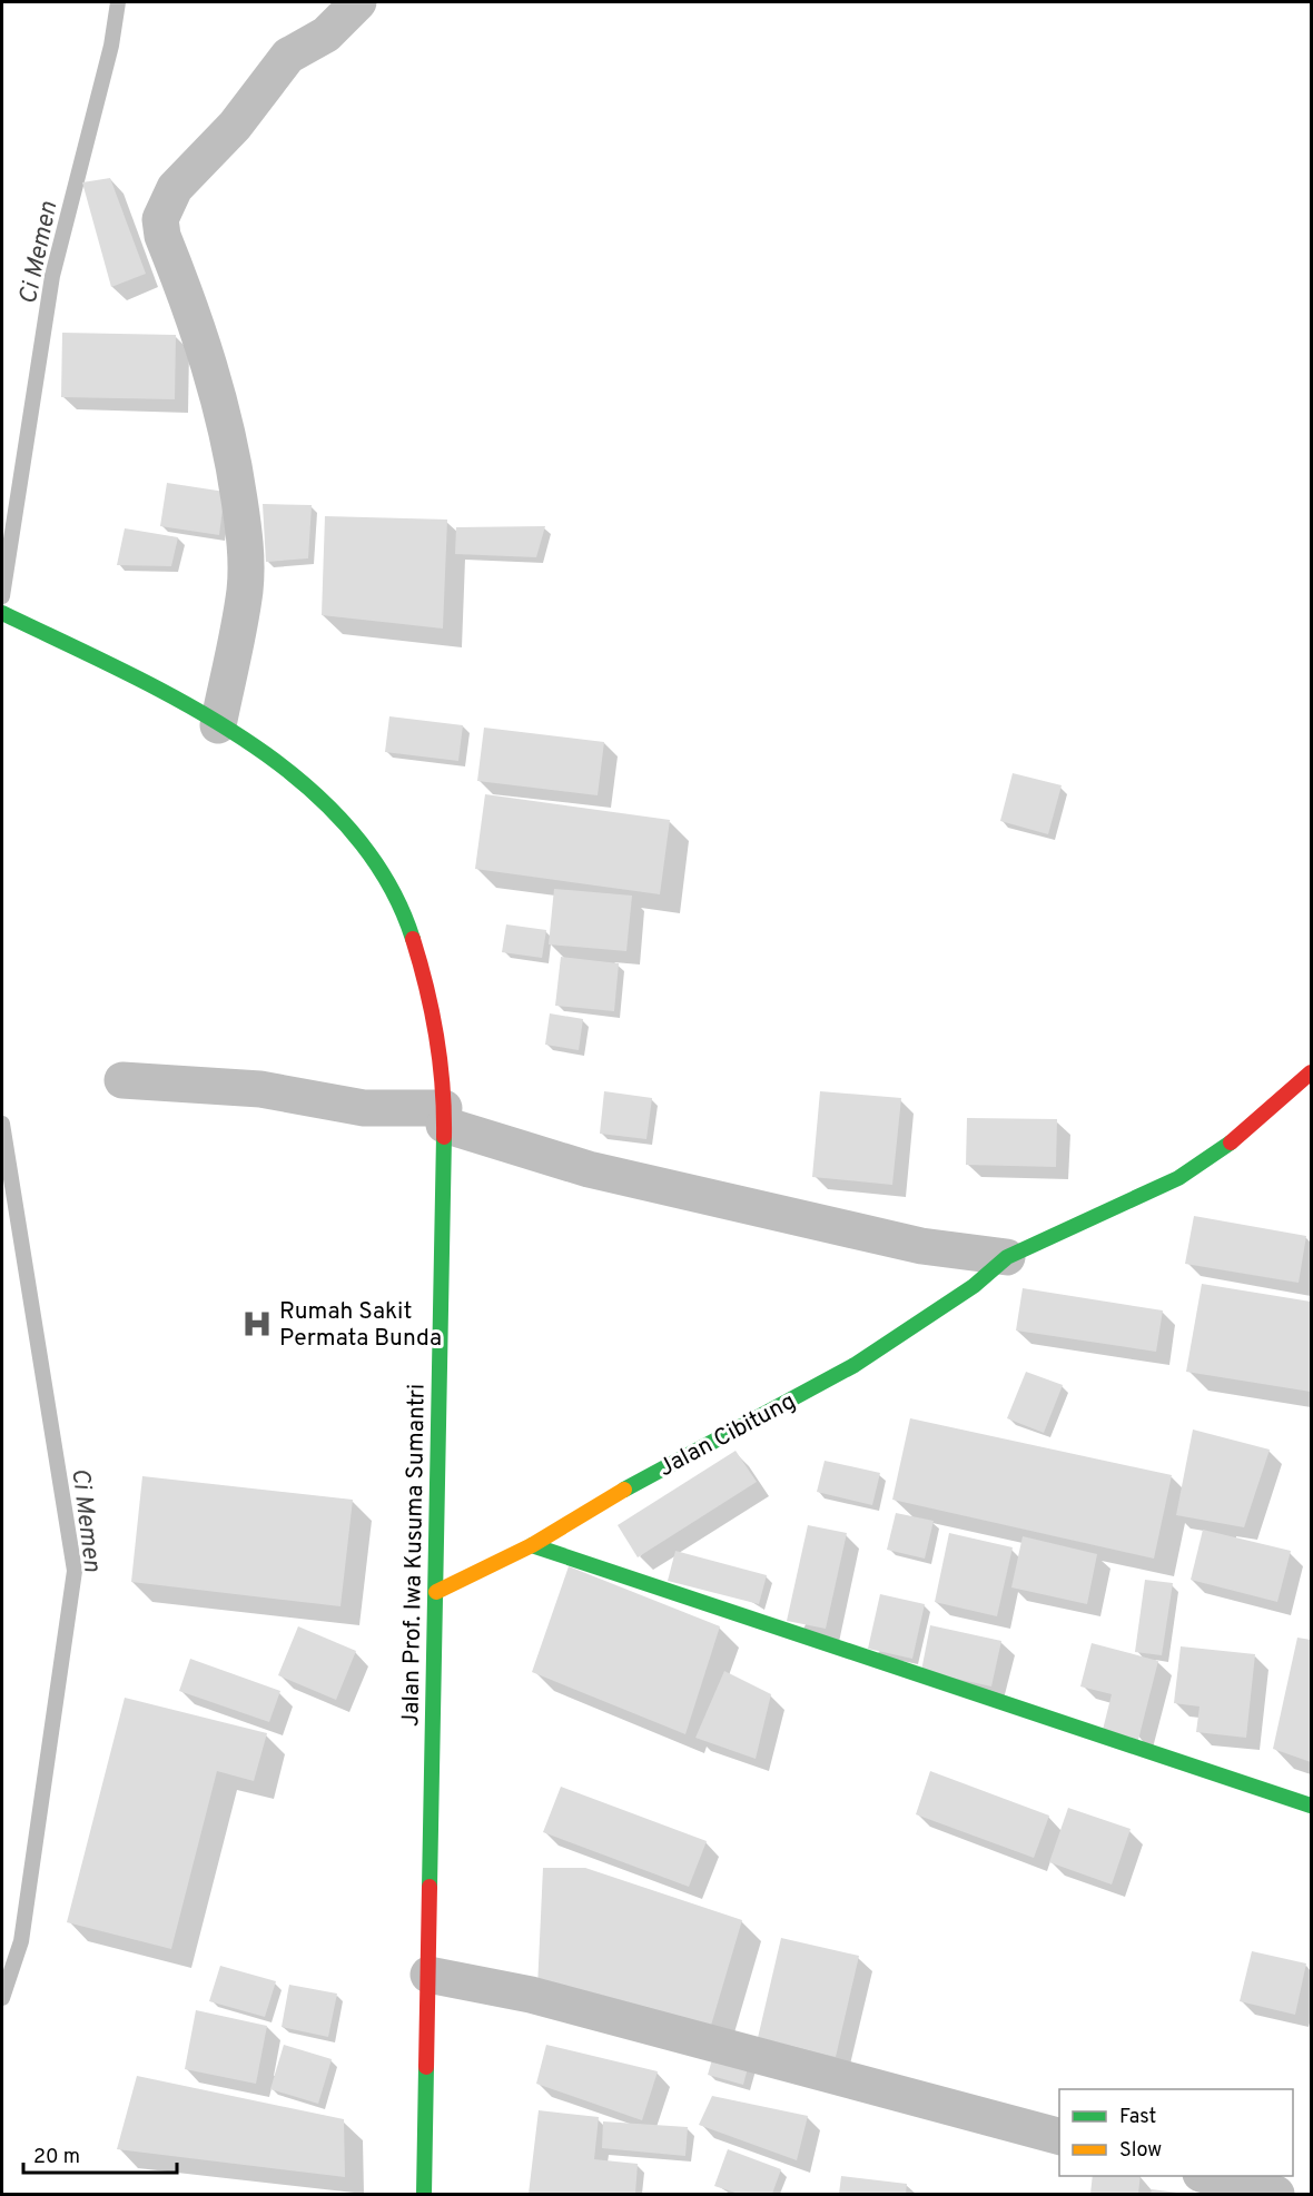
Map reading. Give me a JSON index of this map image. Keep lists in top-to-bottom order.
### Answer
{
  "streets": {
    "street": ["Jalan Cibitung", "Jalan Prof. Iwa Kusuma Sumantri"]
  },
  "crossings": [
    ["Jalan Cibitung", "Jalan Prof. Iwa Kusuma Sumantri"]
  ],
  "water": ["Ci Memen"],
  "places": {
    "hospital": ["Rumah Sakit Permata Bunda"]
  },
  "legend": ["Fast", "Slow"],
  "scale_bar": "20 m"
}
